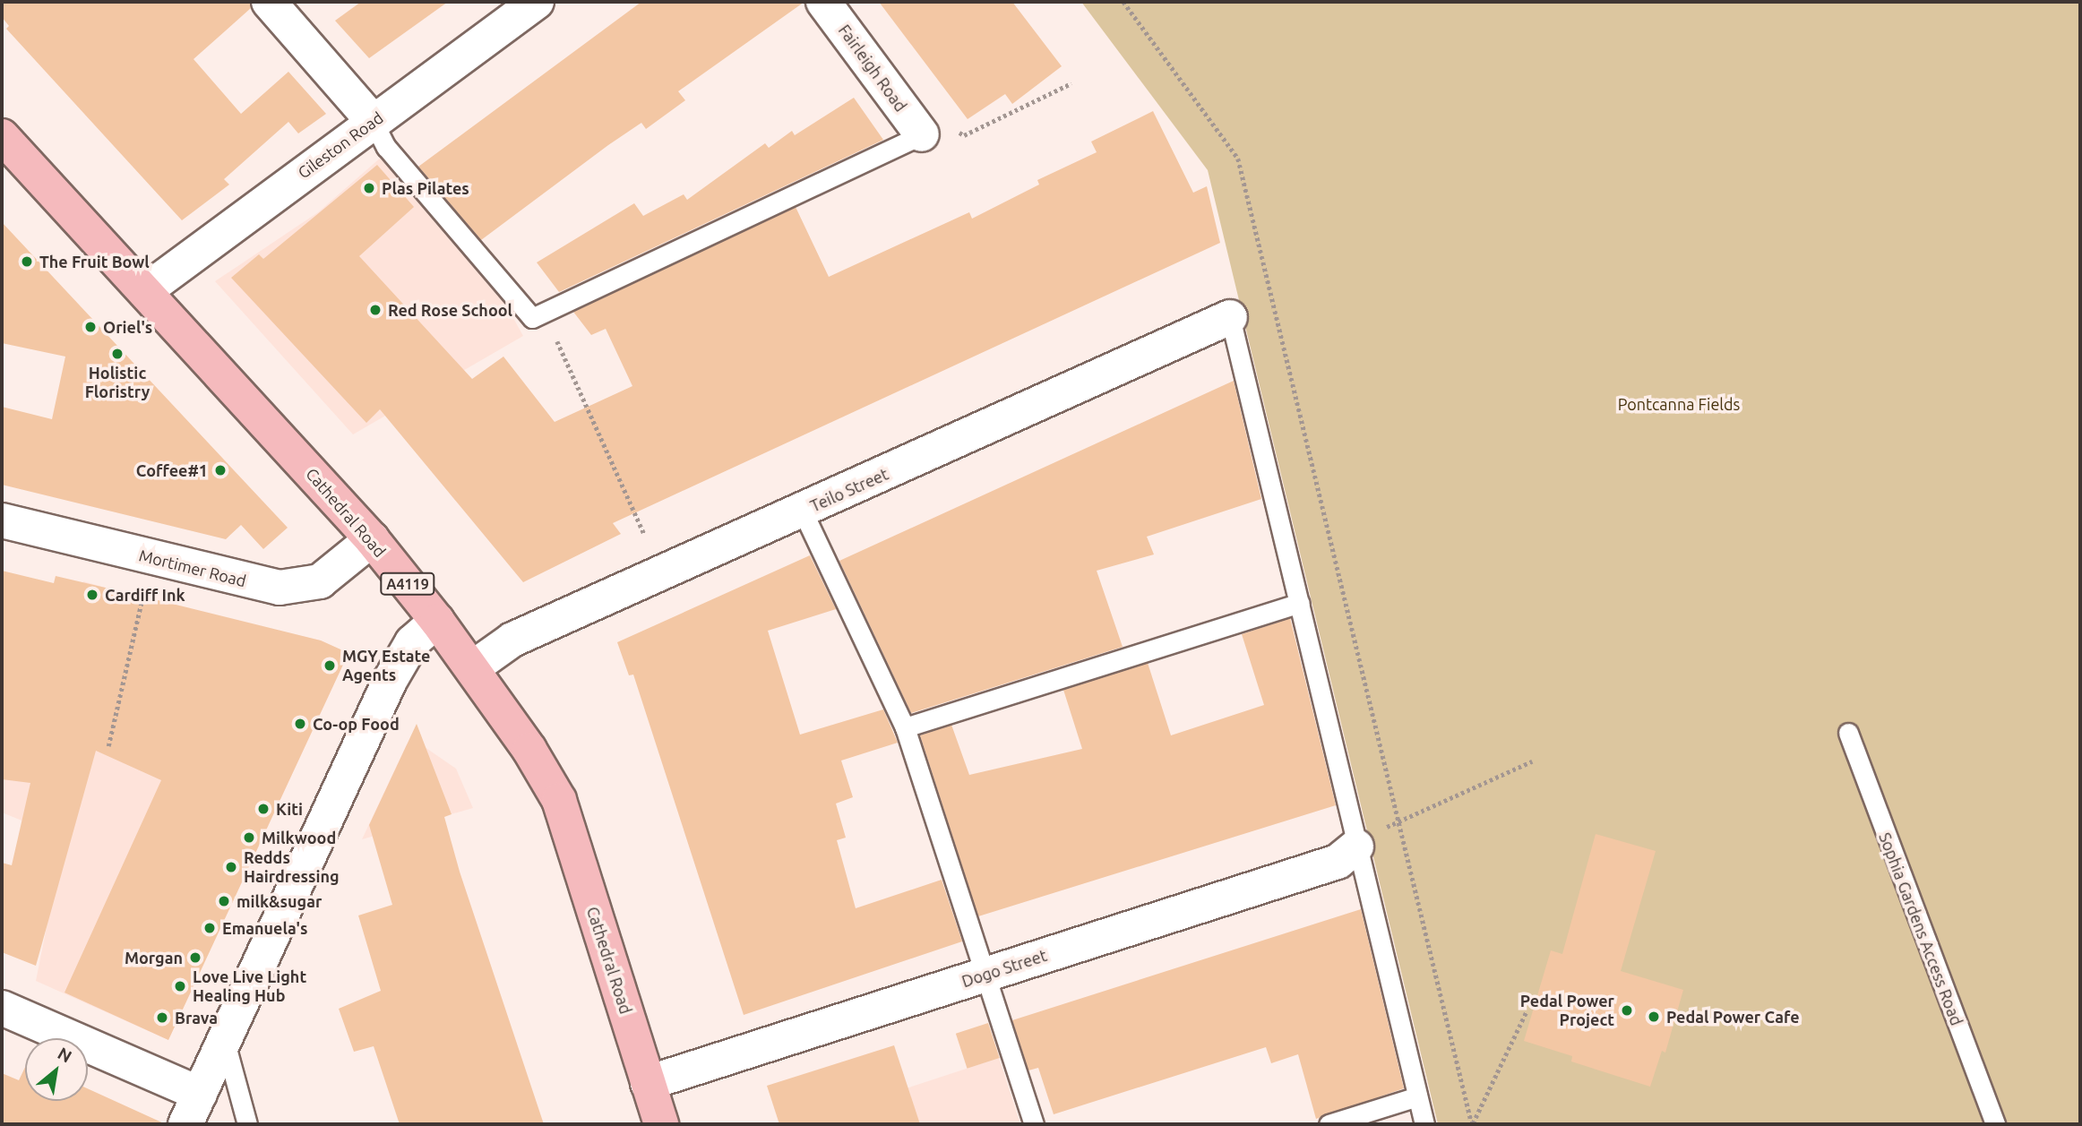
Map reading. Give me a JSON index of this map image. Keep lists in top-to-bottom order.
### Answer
{
  "streets": {
    "main road": ["Cathedral Road", "A4119"],
    "street": [
      "Fairleigh Road",
      "Gileston Road",
      "Teilo Street",
      "Mortimer Road",
      "Dogo Street"
    ],
    "lane": ["Sophia Gardens Access Road"]
  },
  "crossings": [
    ["Gileston Road", "Cathedral Road"],
    ["Teilo Street", "Cathedral Road"],
    ["Cathedral Road", "Mortimer Road"],
    ["Cathedral Road", "Dogo Street"]
  ],
  "parks": ["Pontcanna Fields"],
  "places": [
    "Plas Pilates",
    "The Fruit Bowl",
    "Red Rose School",
    "Oriel's",
    "Holistic Floristry",
    "Coffee#1",
    "Cardiff Ink",
    "MGY Estate Agents",
    "Co-op Food",
    "Kiti",
    "Milkwood",
    "Redds Hairdressing",
    "milk&sugar",
    "Emanuela's",
    "Morgan",
    "Love Live Light Healing Hub",
    "Pedal Power Project",
    "Pedal Power Cafe",
    "Brava"
  ],
  "north": "top right"
}
